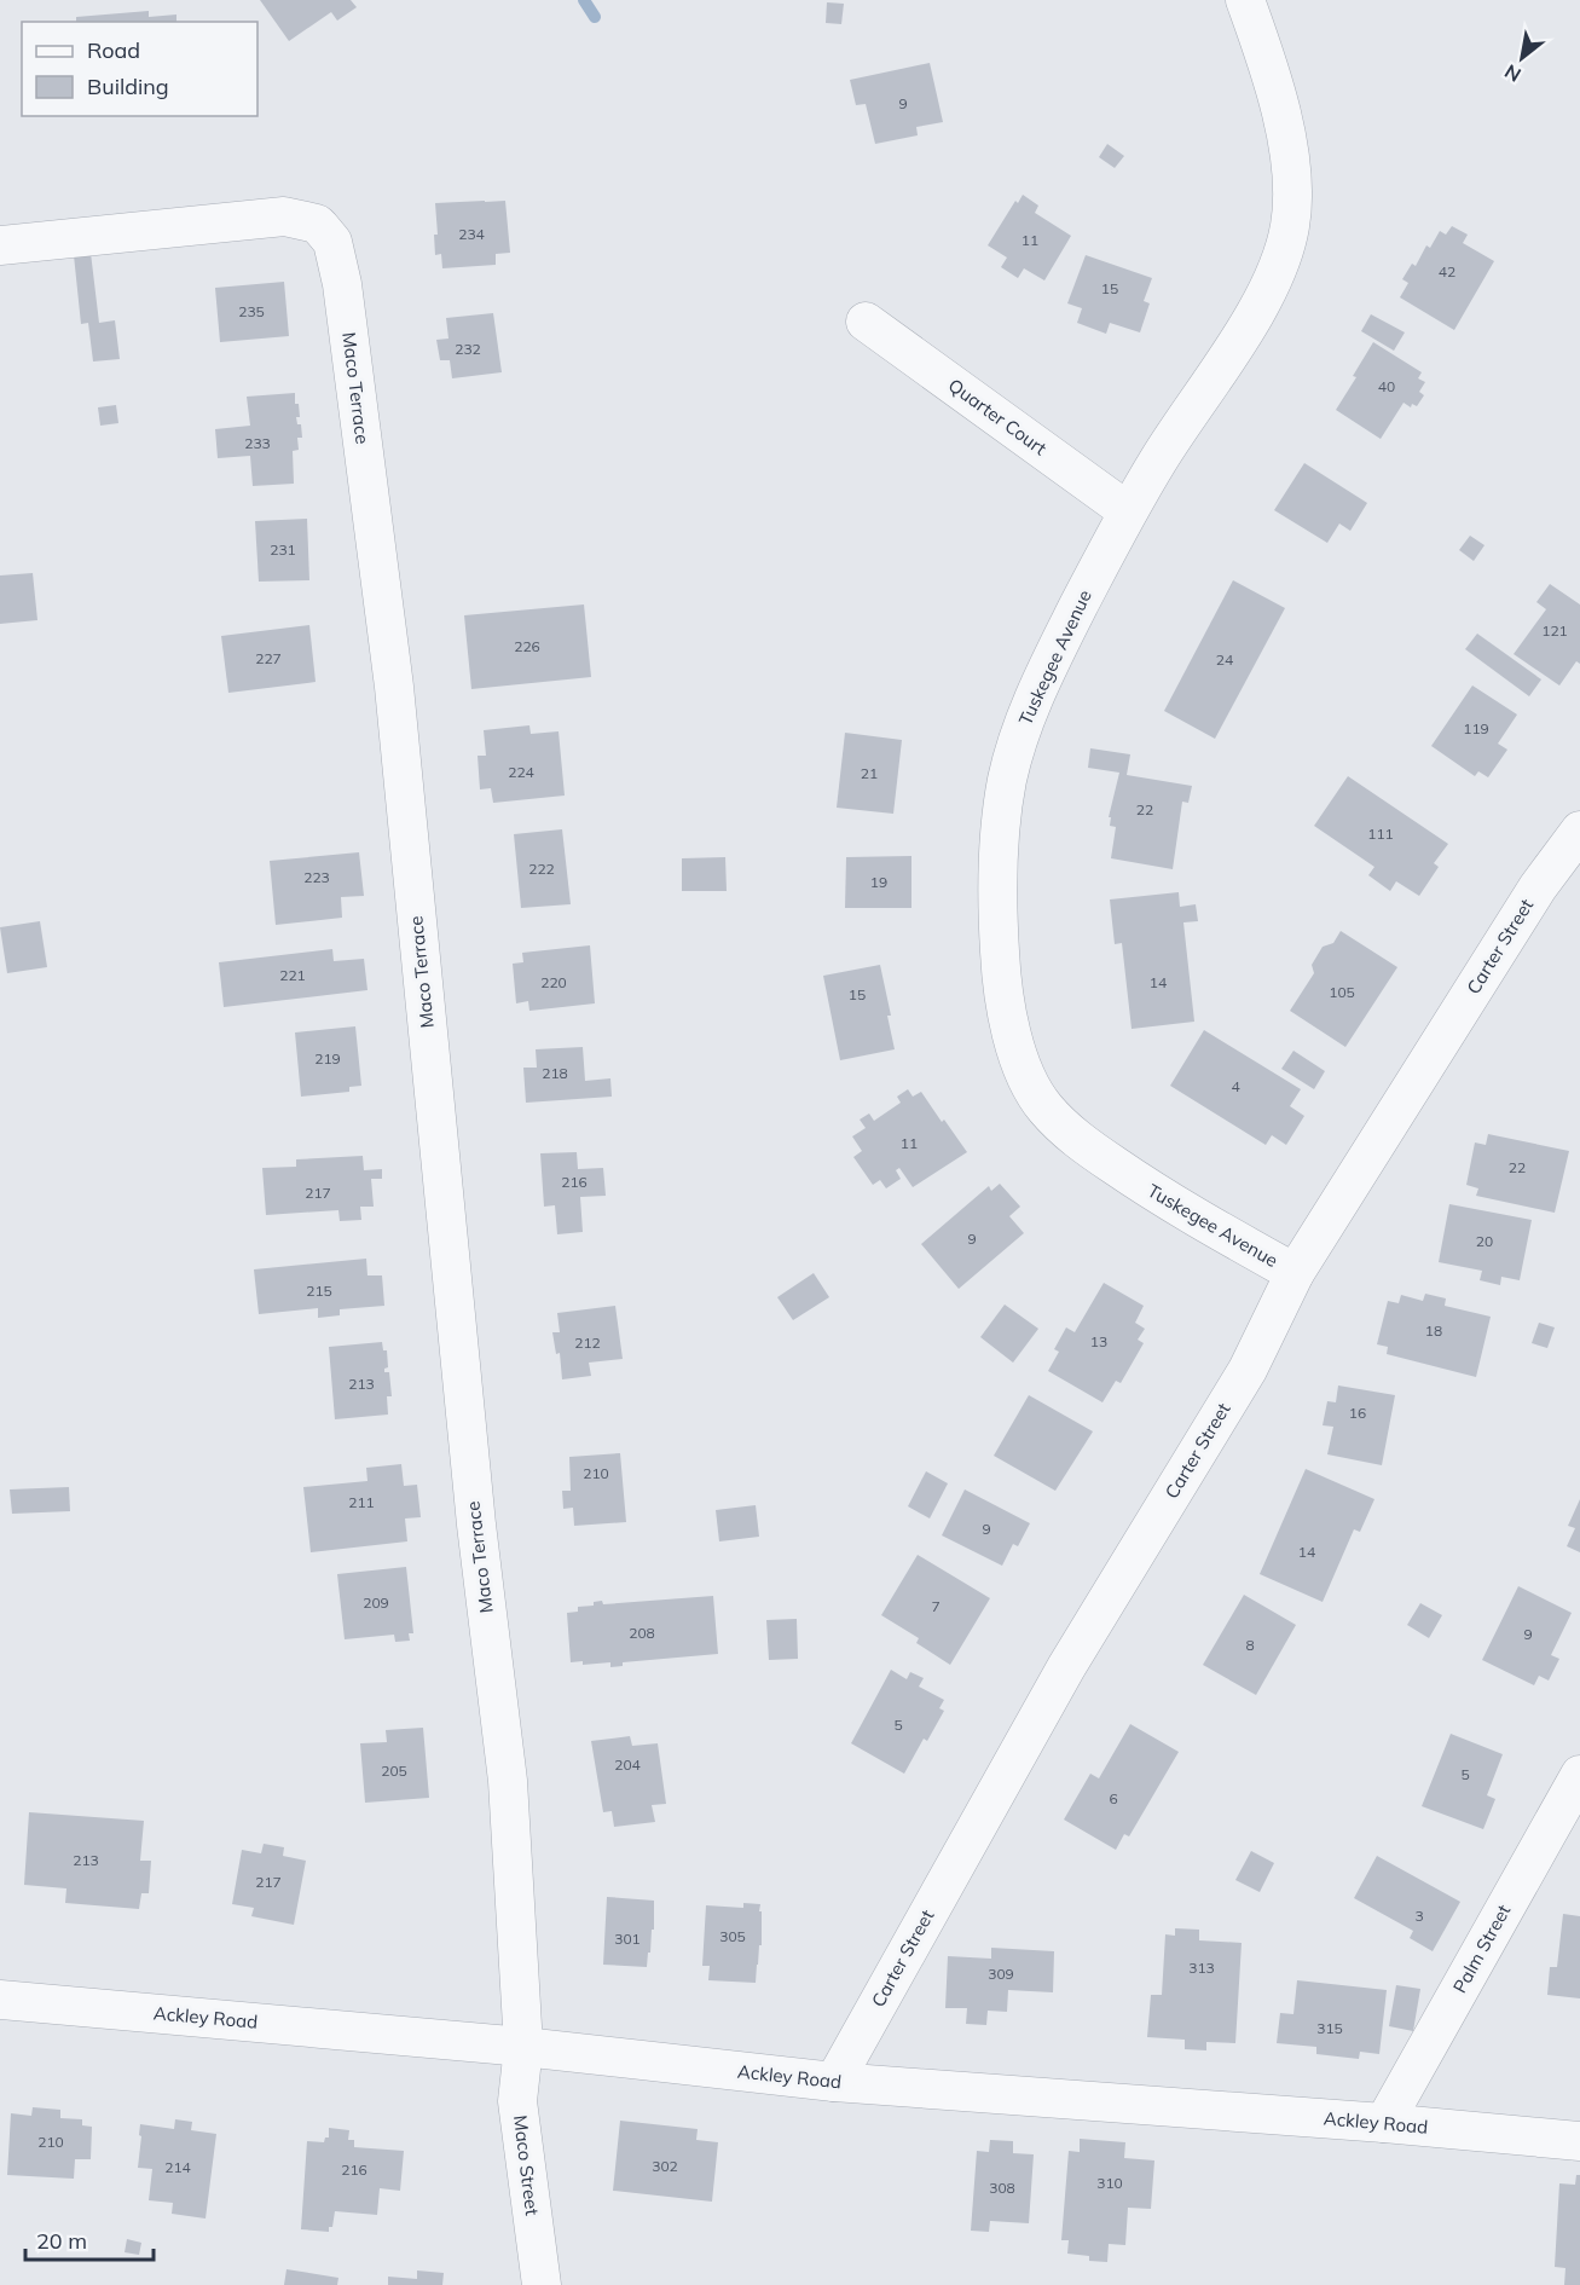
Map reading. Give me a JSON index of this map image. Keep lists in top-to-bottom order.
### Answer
{
  "streets": {
    "street": [
      "Maco Terrace",
      "Quarter Court",
      "Tuskegee Avenue",
      "Carter Street",
      "Palm Street",
      "Ackley Road",
      "Maco Street"
    ]
  },
  "crossings": [
    ["Maco Terrace", "Ackley Road"],
    ["Maco Terrace", "Maco Street"],
    ["Quarter Court", "Tuskegee Avenue"],
    ["Tuskegee Avenue", "Carter Street"],
    ["Carter Street", "Ackley Road"],
    ["Palm Street", "Ackley Road"],
    ["Ackley Road", "Maco Street"]
  ],
  "house_numbers": [
    "9",
    "234",
    "11",
    "42",
    "15",
    "235",
    "232",
    "40",
    "233",
    "231",
    "121",
    "226",
    "227",
    "24",
    "119",
    "224",
    "21",
    "22",
    "111",
    "222",
    "223",
    "19",
    "221",
    "220",
    "14",
    "105",
    "15",
    "219",
    "218",
    "4",
    "11",
    "22",
    "216",
    "217",
    "9",
    "20",
    "215",
    "18",
    "13",
    "212",
    "213",
    "16",
    "210",
    "211",
    "9",
    "14",
    "209",
    "7",
    "208",
    "9",
    "8",
    "5",
    "204",
    "205",
    "5",
    "6",
    "213",
    "217",
    "3",
    "305",
    "301",
    "313",
    "309",
    "315",
    "210",
    "302",
    "214",
    "216",
    "310",
    "308"
  ],
  "legend": ["Road", "Building"],
  "scale_bar": "20 m",
  "north": "bottom left"
}
